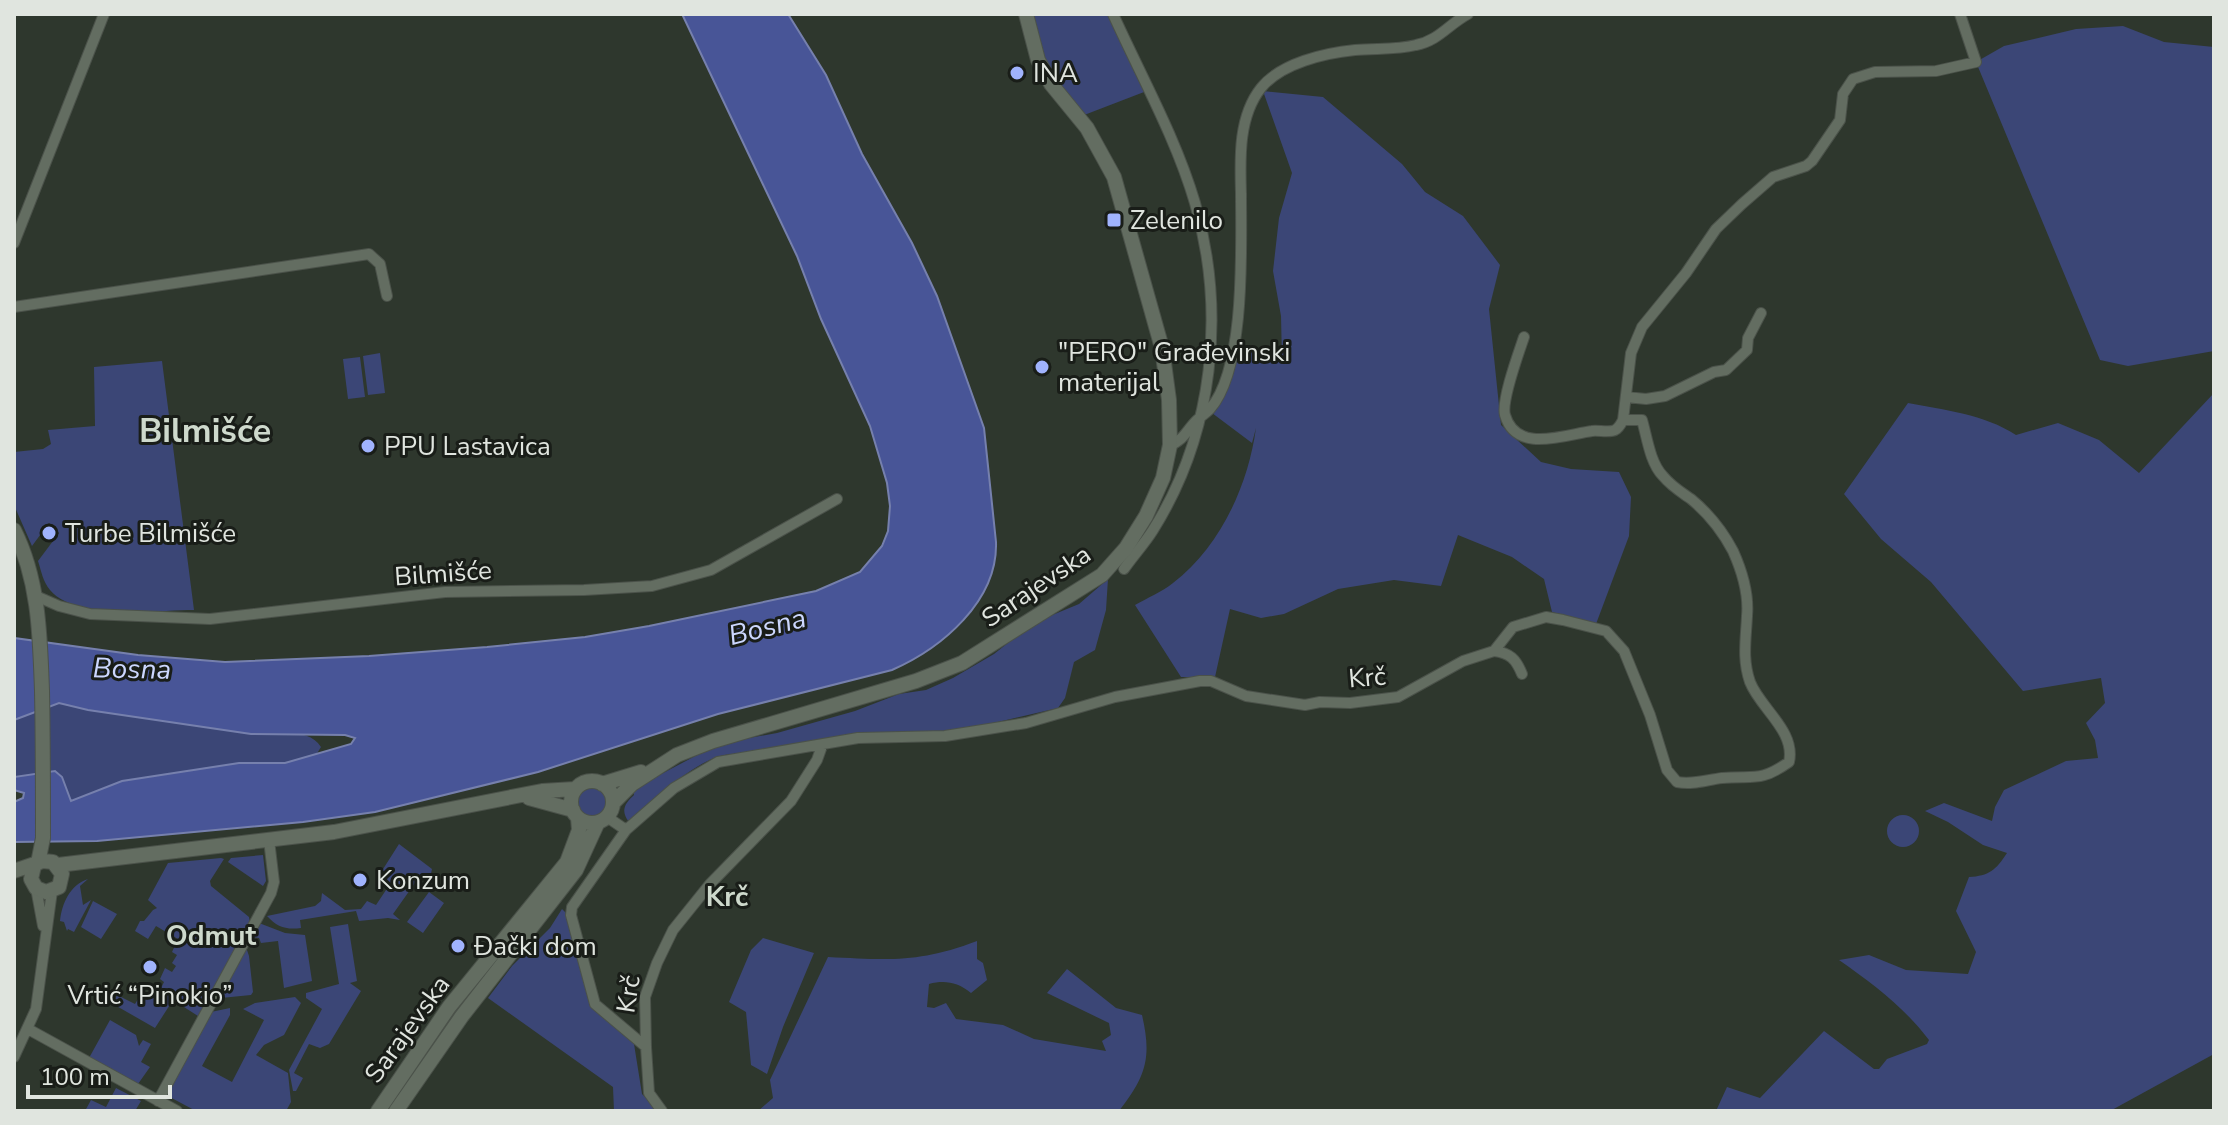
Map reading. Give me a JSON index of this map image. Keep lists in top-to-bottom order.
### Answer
{
  "streets": {
    "main road": ["Sarajevska"],
    "street": ["Bilmišće", "Krč"]
  },
  "districts": ["Bilmišće", "Krč", "Odmut"],
  "water": ["Bosna"],
  "places": {
    "other": [
      "INA",
      "\"PERO\" Građevinski materijal",
      "PPU Lastavica",
      "Turbe Bilmišće",
      "Konzum",
      "Đački dom",
      "Vrtić “Pinokio”"
    ],
    "transit": ["Zelenilo"]
  },
  "scale_bar": "100 m"
}
